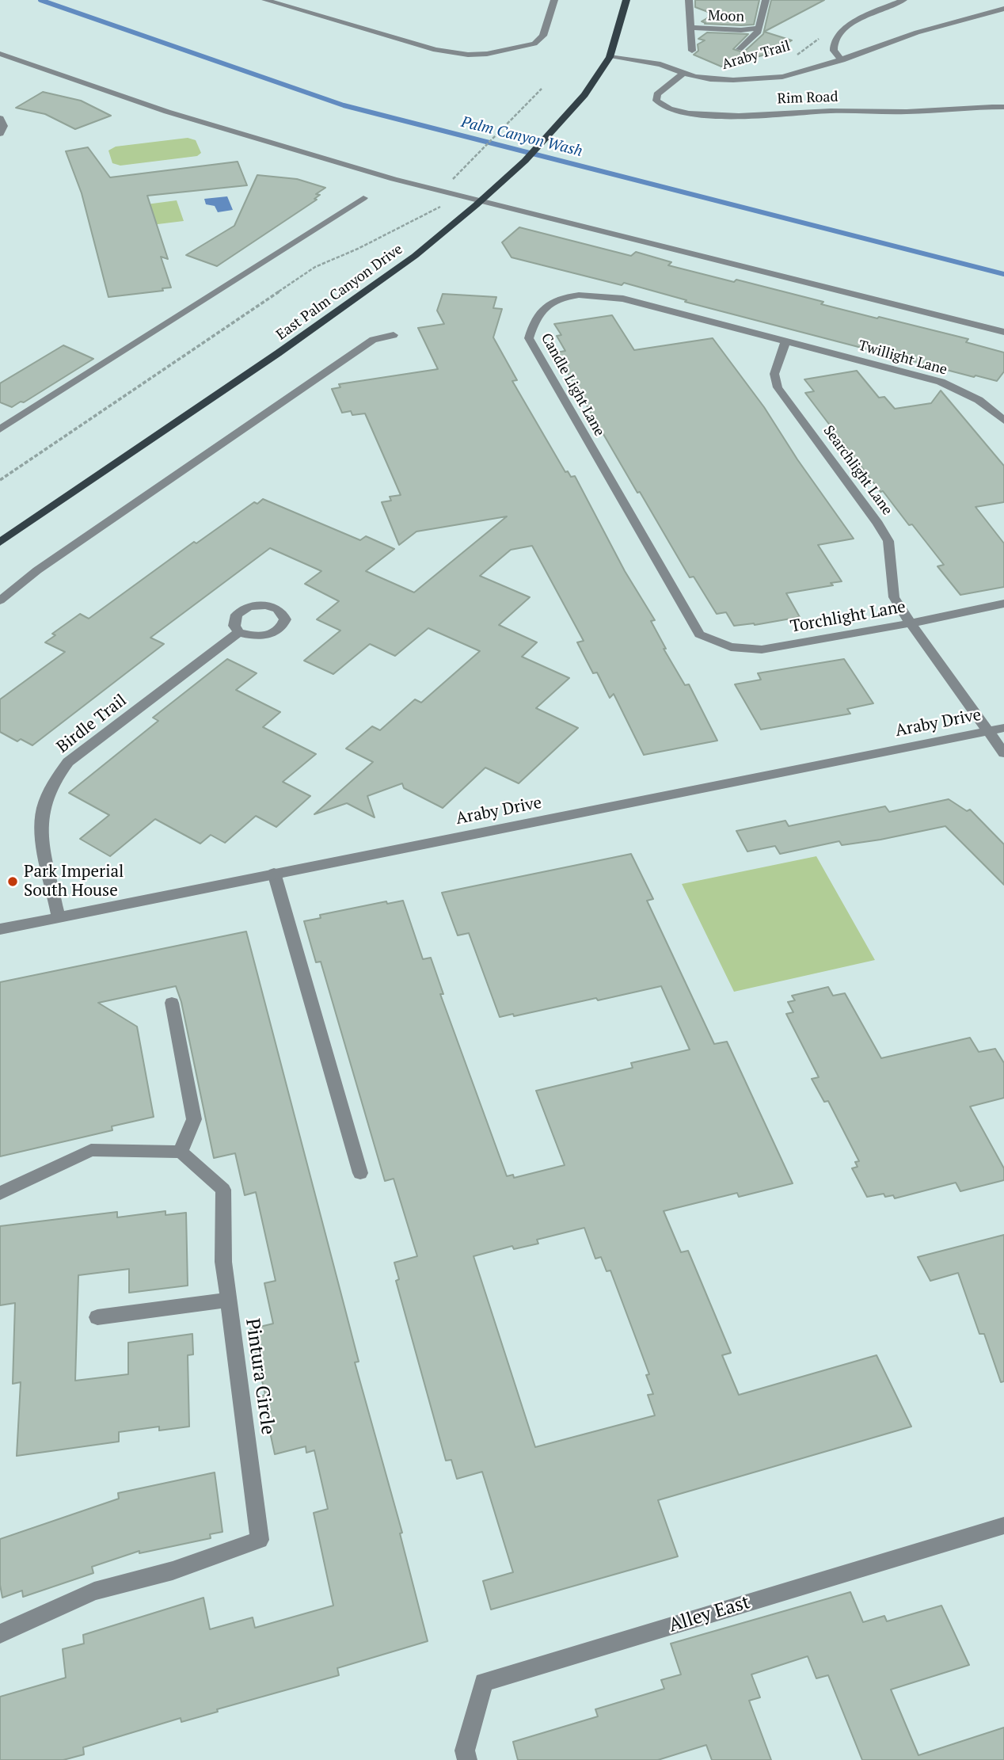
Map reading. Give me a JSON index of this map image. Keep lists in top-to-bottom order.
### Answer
{
  "streets": {
    "main road": ["East Palm Canyon Drive"],
    "street": [
      "Moon",
      "Rim Road",
      "Twillight Lane",
      "Candle Light Lane",
      "Searchlight Lane",
      "Torchlight Lane",
      "Araby Drive",
      "Birdle Trail",
      "Pintura Circle",
      "Alley East"
    ],
    "path": ["Araby Trail"]
  },
  "crossings": [
    ["Twillight Lane", "Candle Light Lane"],
    ["Twillight Lane", "Searchlight Lane"],
    ["Candle Light Lane", "Searchlight Lane"],
    ["Candle Light Lane", "Torchlight Lane"],
    ["Searchlight Lane", "Torchlight Lane"],
    ["Searchlight Lane", "Araby Drive"],
    ["Araby Drive", "Birdle Trail"]
  ],
  "water": ["Palm Canyon Wash"],
  "places": ["Park Imperial South House"]
}
